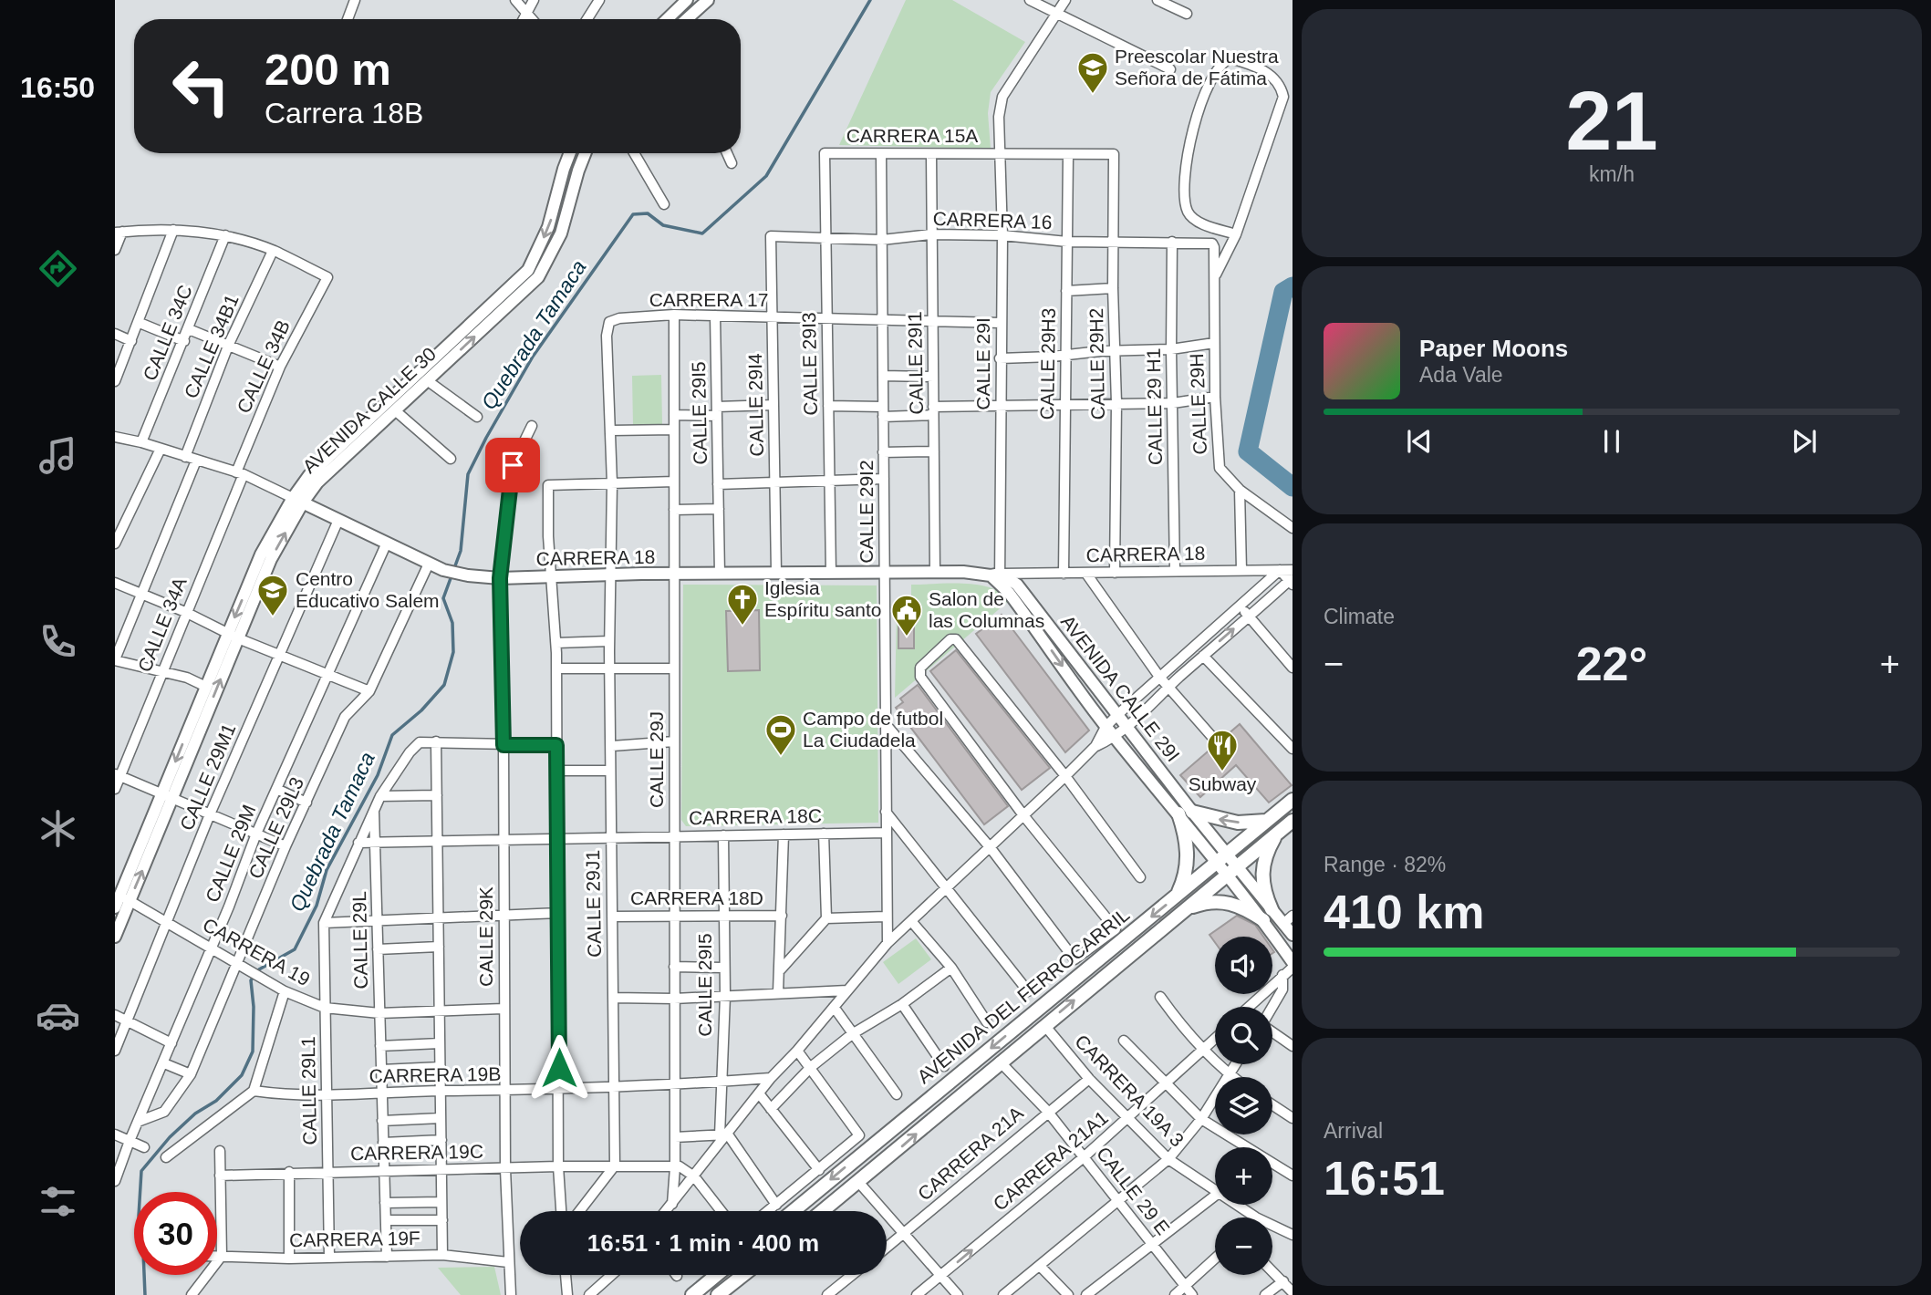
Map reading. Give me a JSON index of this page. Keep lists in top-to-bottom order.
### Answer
{
  "streets": {
    "main road": [
      "AVENIDA CALLE 30",
      "CARRERA 18",
      "AVENIDA CALLE 29I",
      "AVENIDA DEL FERROCARRIL"
    ],
    "street": [
      "CARRERA 15A",
      "CARRERA 16",
      "CARRERA 17",
      "CALLE 34C",
      "CALLE 34B1",
      "CALLE 29I1",
      "CALLE 29I3",
      "CALLE 29I",
      "CALLE 29H3",
      "CALLE 29H2",
      "CALLE 34B",
      "CALLE 29H",
      "CALLE 29I4",
      "CALLE 29 H1",
      "CALLE 29I5",
      "CALLE 29I2",
      "CALLE 34A",
      "CALLE 29J",
      "CALLE 29M1",
      "CARRERA 18C",
      "CALLE 29L3",
      "CALLE 29M",
      "CARRERA 18D",
      "CALLE 29J1",
      "CALLE 29K",
      "CALLE 29L",
      "CARRERA 19",
      "CARRERA 19B",
      "CALLE 29L1",
      "CARRERA 19A 3",
      "CARRERA 19C",
      "CARRERA 21A",
      "CARRERA 21A1",
      "CALLE 29 E",
      "CARRERA 19F"
    ]
  },
  "crossings": [
    ["CARRERA 15A", "CALLE 29I1"],
    ["CARRERA 15A", "CALLE 29I3"],
    ["CARRERA 15A", "CALLE 29I"],
    ["CARRERA 15A", "CALLE 29H3"],
    ["CARRERA 15A", "CALLE 29H2"],
    ["CARRERA 15A", "CALLE 29I2"],
    ["CARRERA 16", "CALLE 29I1"],
    ["CARRERA 16", "CALLE 29I3"],
    ["CARRERA 16", "CALLE 29I"],
    ["CARRERA 16", "CALLE 29H3"],
    ["CARRERA 16", "CALLE 29H2"],
    ["CARRERA 16", "CALLE 29H"],
    ["CARRERA 16", "CALLE 29I4"],
    ["CARRERA 16", "CALLE 29 H1"],
    ["CARRERA 16", "CALLE 29I2"],
    ["CARRERA 17", "CALLE 29I1"],
    ["CARRERA 17", "CALLE 29I3"],
    ["CARRERA 17", "CALLE 29I"],
    ["CARRERA 17", "CALLE 29I4"],
    ["CARRERA 17", "CALLE 29I5"],
    ["CARRERA 17", "CALLE 29I2"],
    ["CARRERA 17", "CALLE 29J"],
    ["CARRERA 17", "CALLE 29J1"],
    ["CALLE 34C", "CARRERA 18"],
    ["CALLE 34B1", "CALLE 34B"],
    ["CALLE 34B1", "CARRERA 18"],
    ["CALLE 29I1", "CARRERA 18"],
    ["CALLE 29I3", "CARRERA 18"],
    ["CALLE 29I", "CARRERA 18"],
    ["CALLE 29I", "AVENIDA CALLE 29I"],
    ["CALLE 29H3", "CARRERA 18"],
    ["CALLE 29H2", "CARRERA 18"],
    ["CALLE 34B", "CARRERA 18"],
    ["CALLE 34B", "CALLE 34A"],
    ["CALLE 29I4", "CARRERA 18"],
    ["CALLE 29 H1", "CARRERA 18"],
    ["AVENIDA CALLE 30", "CARRERA 18"],
    ["AVENIDA CALLE 30", "CARRERA 19"],
    ["CALLE 29I5", "CARRERA 18"],
    ["CALLE 29I5", "CARRERA 18C"],
    ["CALLE 29I5", "CARRERA 18D"],
    ["CALLE 29I5", "CARRERA 19B"],
    ["CALLE 29I2", "CARRERA 18"],
    ["CALLE 29I2", "CARRERA 18C"],
    ["CARRERA 18", "CALLE 34A"],
    ["CARRERA 18", "AVENIDA CALLE 29I"],
    ["CARRERA 18", "CALLE 29J"],
    ["CARRERA 18", "CALLE 29M1"],
    ["CARRERA 18", "CALLE 29L3"],
    ["CARRERA 18", "CALLE 29M"],
    ["CARRERA 18", "CALLE 29J1"],
    ["CARRERA 18", "CALLE 29K"],
    ["AVENIDA CALLE 29I", "AVENIDA DEL FERROCARRIL"],
    ["CALLE 29J", "CARRERA 18C"],
    ["CALLE 29J", "CARRERA 18D"],
    ["CALLE 29J", "CARRERA 19B"],
    ["CALLE 29J", "CARRERA 19C"],
    ["CALLE 29M1", "CARRERA 19"],
    ["CARRERA 18C", "CALLE 29J1"],
    ["CARRERA 18C", "CALLE 29K"],
    ["CARRERA 18C", "CALLE 29L"],
    ["CALLE 29L3", "CALLE 29M"],
    ["CALLE 29L3", "CARRERA 19"],
    ["CALLE 29M", "CARRERA 19"],
    ["CARRERA 18D", "CALLE 29J1"],
    ["CALLE 29J1", "CARRERA 19B"],
    ["CALLE 29J1", "CARRERA 19C"],
    ["CALLE 29K", "CARRERA 19"],
    ["CALLE 29K", "CARRERA 19B"],
    ["CALLE 29K", "CARRERA 19C"],
    ["CALLE 29K", "CARRERA 19F"],
    ["CALLE 29L", "CARRERA 19"],
    ["CALLE 29L", "CARRERA 19B"],
    ["CALLE 29L", "CARRERA 19C"],
    ["CALLE 29L", "CARRERA 19F"],
    ["CARRERA 19", "CALLE 29L1"],
    ["AVENIDA DEL FERROCARRIL", "CARRERA 19A 3"],
    ["AVENIDA DEL FERROCARRIL", "CALLE 29 E"],
    ["CARRERA 19B", "CALLE 29L1"],
    ["CALLE 29L1", "CARRERA 19C"],
    ["CALLE 29L1", "CARRERA 19F"],
    ["CARRERA 19A 3", "CARRERA 21A"],
    ["CARRERA 19A 3", "CARRERA 21A1"],
    ["CARRERA 21A", "CALLE 29 E"],
    ["CARRERA 21A1", "CALLE 29 E"]
  ],
  "water": ["Quebrada Tamaca"],
  "places": {
    "school or university": ["Preescolar Nuestra Señora de Fátima", "Centro Educativo Salem"],
    "church": ["Iglesia Espíritu santo"],
    "public building": ["Salon de las Columnas"],
    "sports": ["Campo de futbol La Ciudadela"],
    "restaurant": ["Subway"]
  },
  "page": {
    "tabs": "16:50",
    "tile": [
      ["21", "km/h"],
      "Climate",
      ["Range · 82%", "410 km"],
      ["Arrival", "16:51"]
    ],
    "turn": ["200 m", "Carrera 18B"],
    "song": ["Paper Moons", "Ada Vale"],
    "heat": ["−", "22°", "+"],
    "map_buttons": ["+", "−"],
    "limit": "30",
    "trip": "16:51 · 1 min · 400 m"
  }
}
